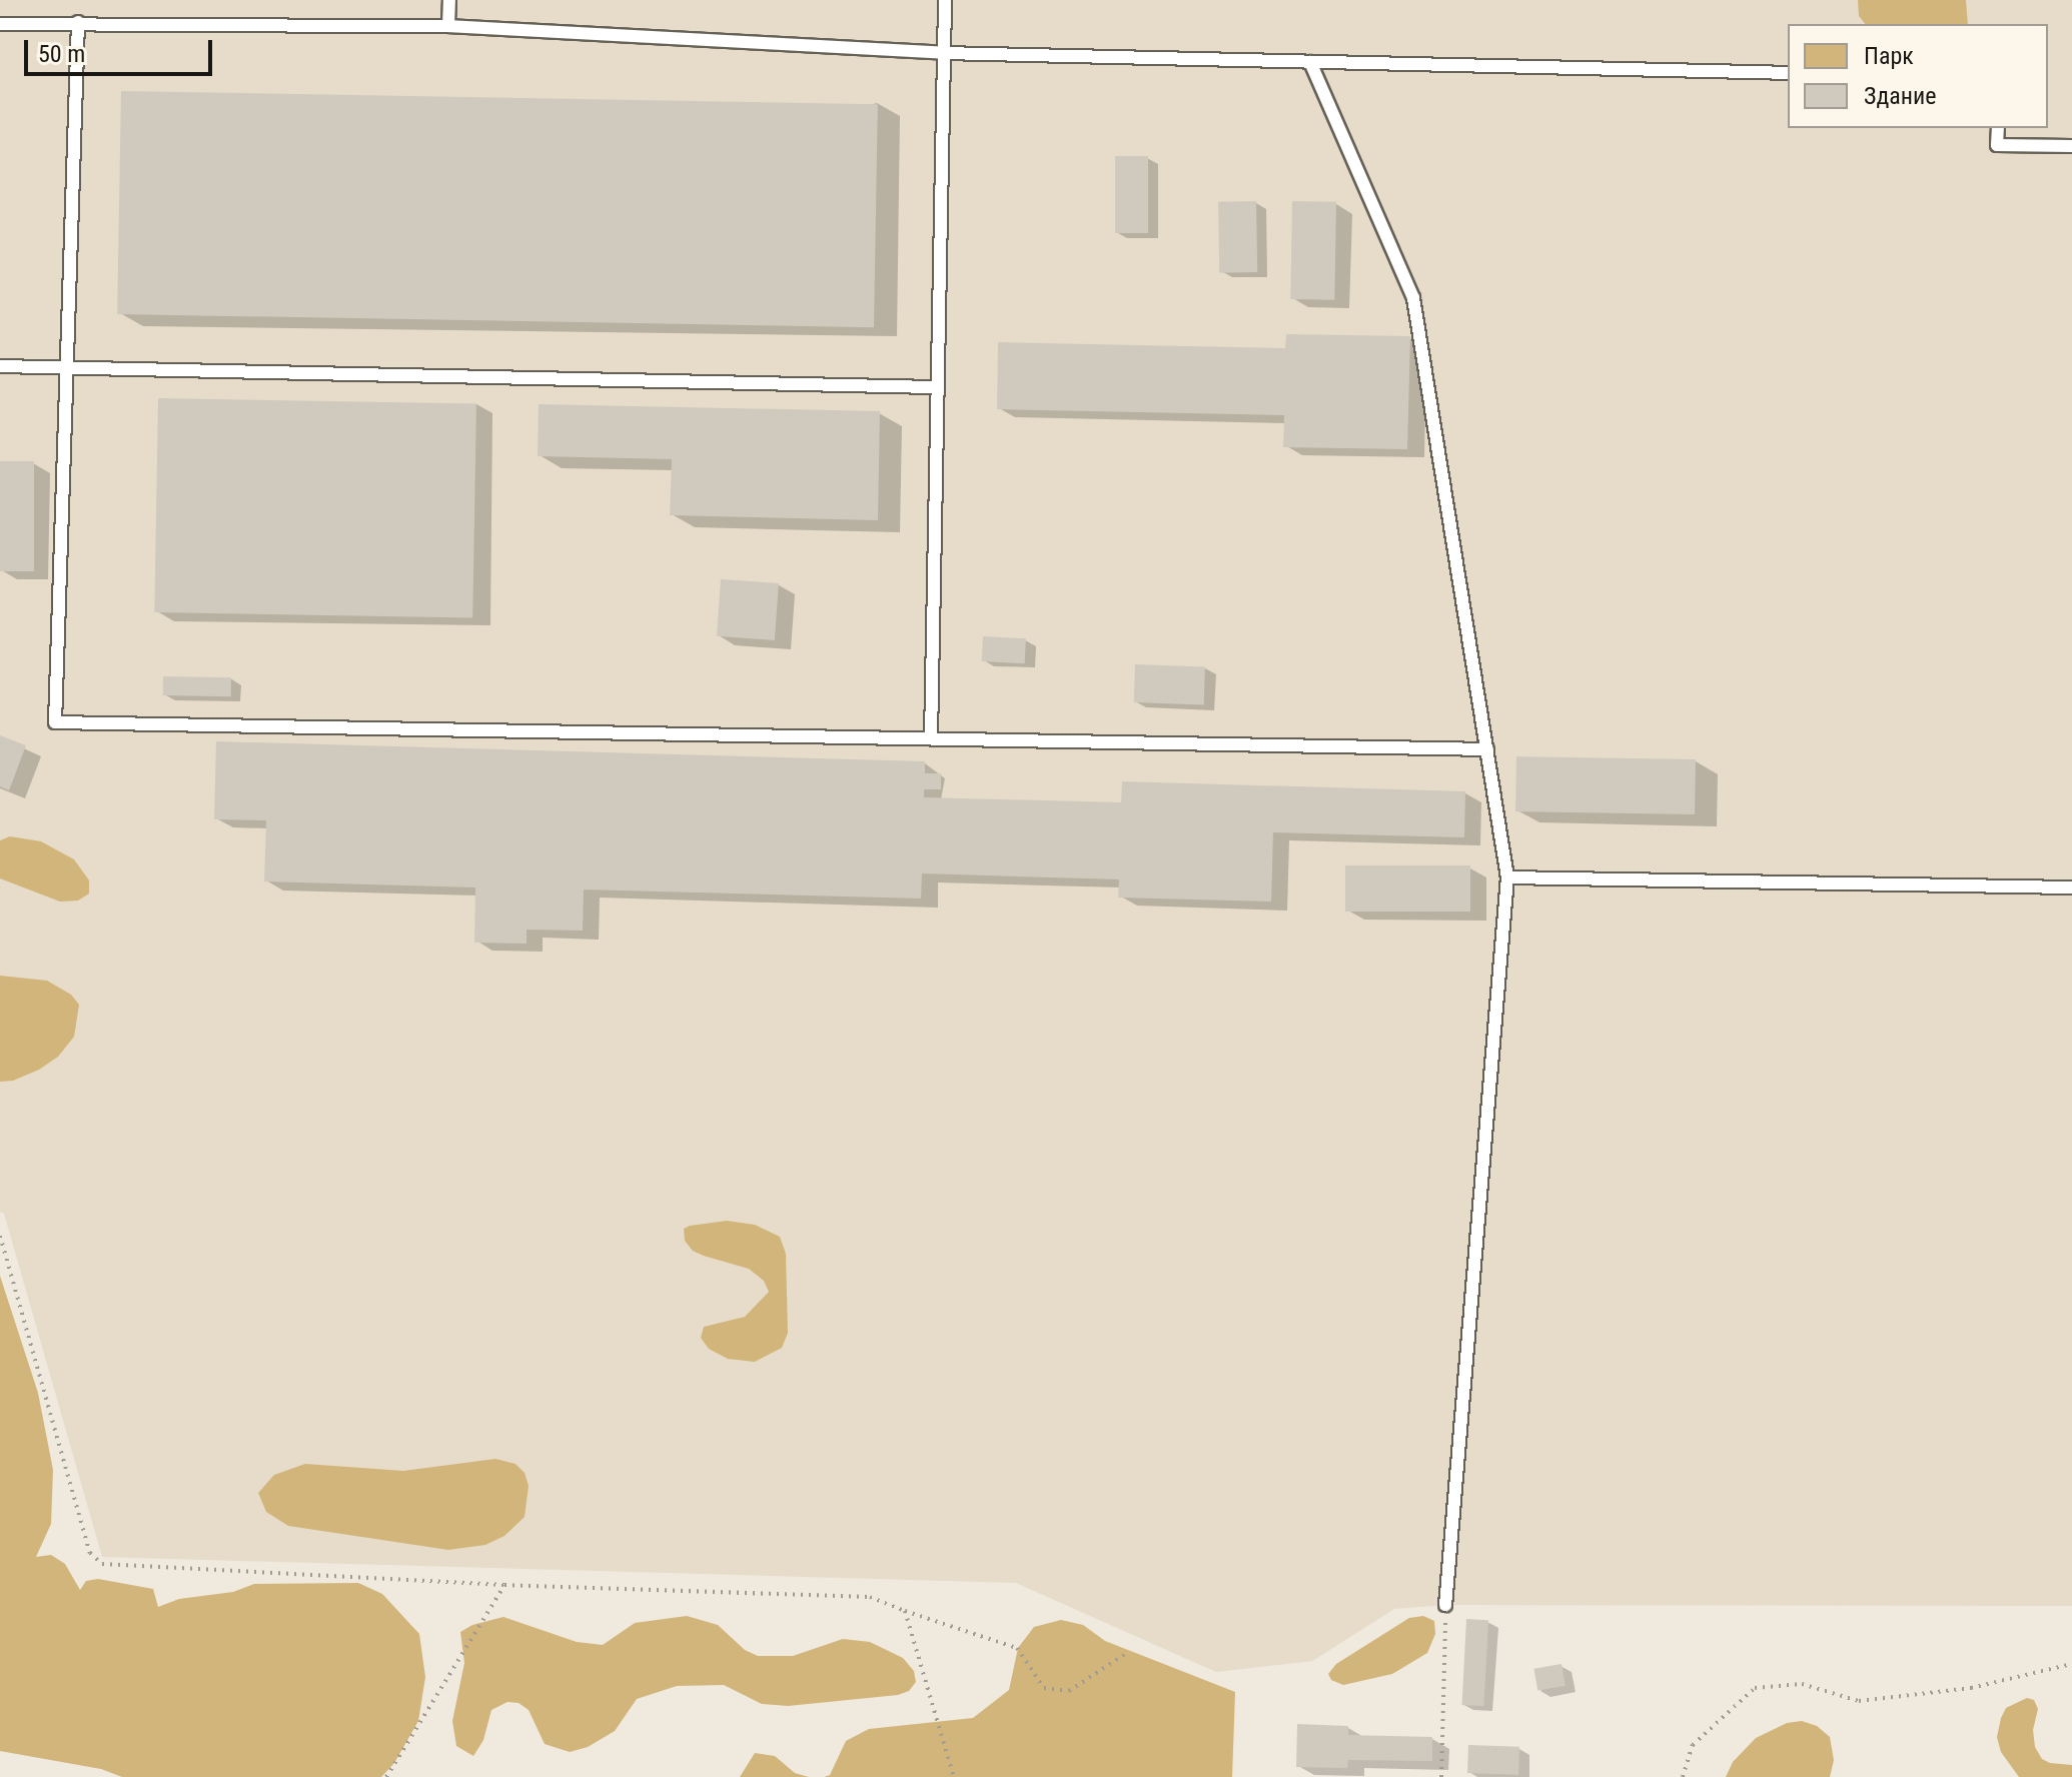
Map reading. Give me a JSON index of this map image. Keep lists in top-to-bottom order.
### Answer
{
  "legend": ["Парк", "Здание"],
  "scale_bar": "50 m"
}
